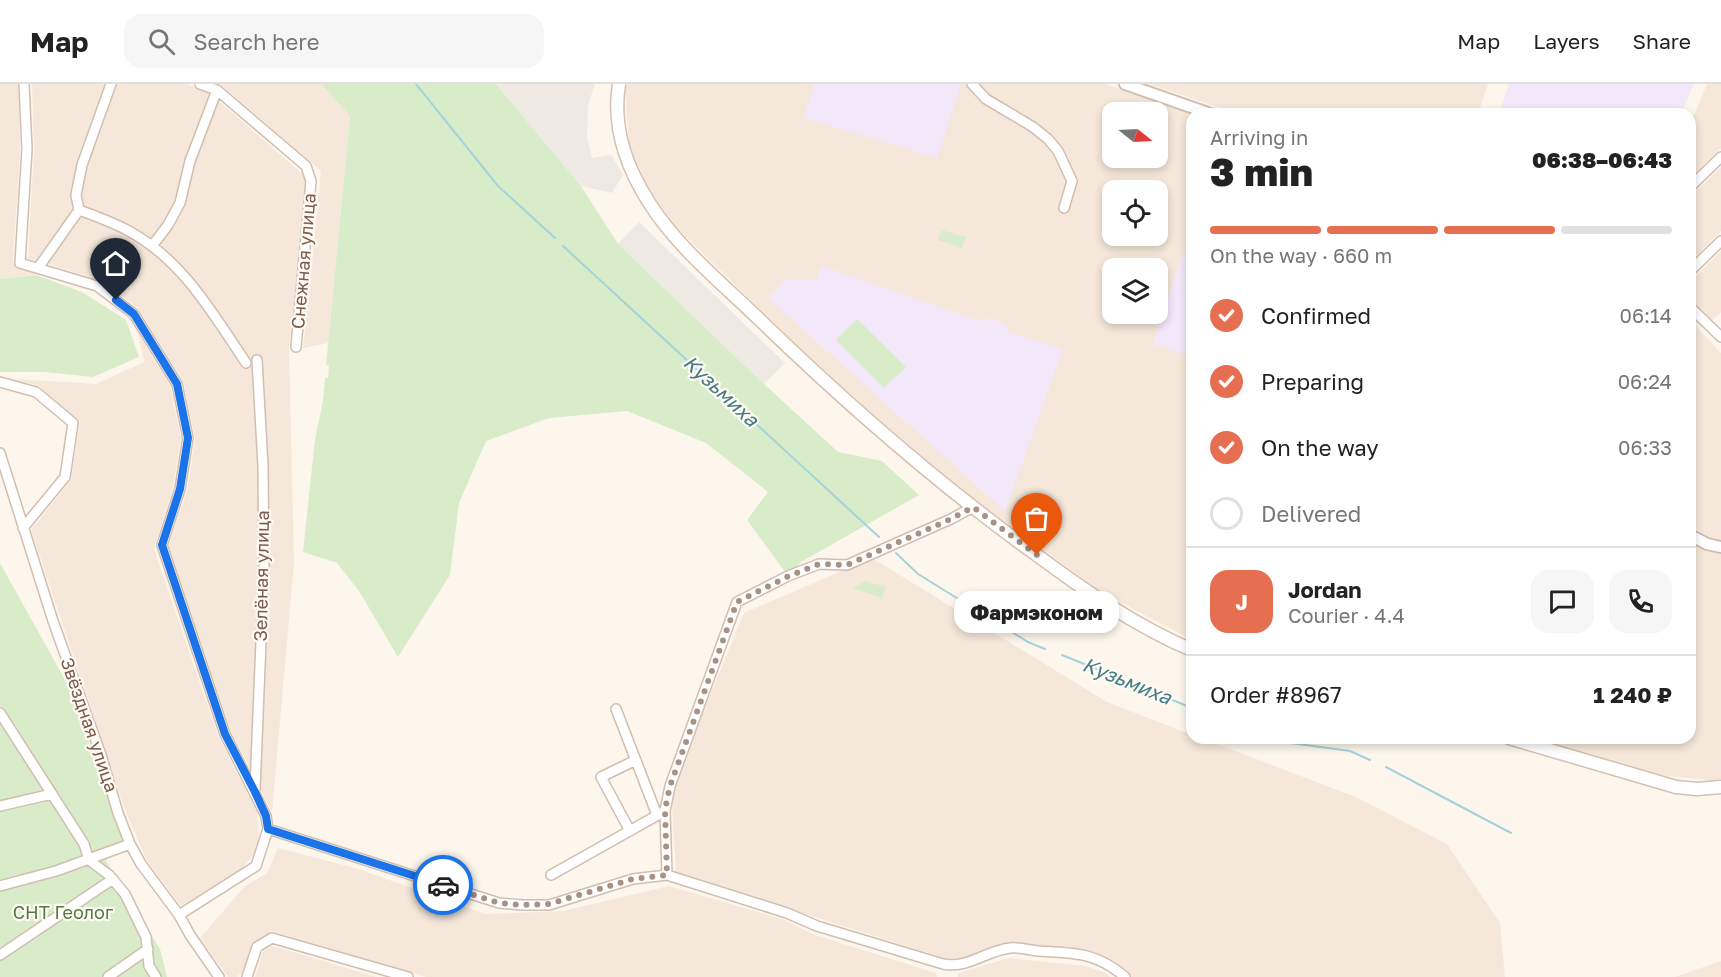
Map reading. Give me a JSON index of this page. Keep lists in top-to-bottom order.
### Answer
{
  "streets": {
    "street": ["Снежная улица", "Зелёная улица", "Звёздная улица"]
  },
  "water": ["Кузьмиха"],
  "parks": ["СНТ Геолог"],
  "places": ["Фармэконом"],
  "north": "right",
  "page": {
    "header": "Map",
    "search": "Search here",
    "nav": ["Map", "Layers", "Share"],
    "heading": ["3 min", "Arriving in", "06:38–06:43"],
    "panel": [
      "Jordan",
      "Courier · 4.4",
      "Order #8967",
      "1 240 ₽"
    ],
    "bar": "On the way · 660 m",
    "list": [
      ["Confirmed", "06:14"],
      ["Preparing", "06:24"],
      ["On the way", "06:33"],
      "Delivered"
    ],
    "round": "J",
    "bubble": "Фармэконом"
  }
}
